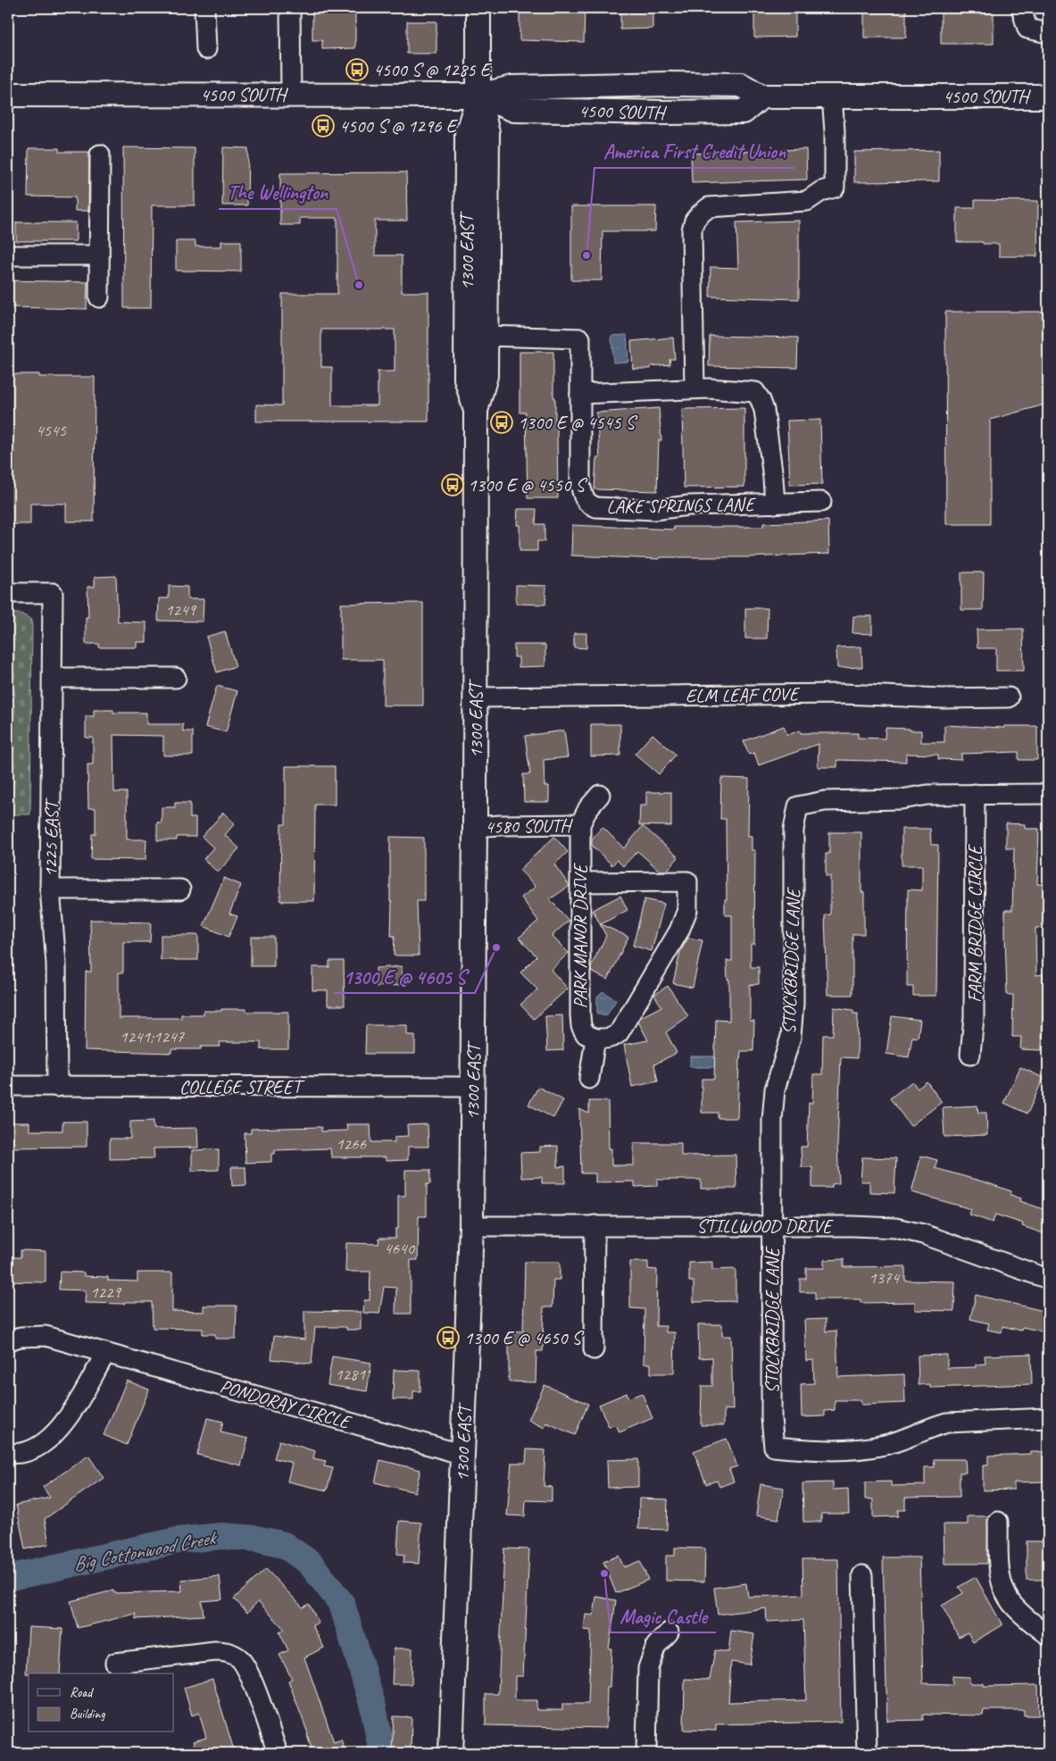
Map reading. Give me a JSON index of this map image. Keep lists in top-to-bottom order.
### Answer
{
  "streets": {
    "main road": ["4500 SOUTH", "1300 EAST"],
    "street": [
      "LAKE SPRINGS LANE",
      "ELM LEAF COVE",
      "4580 SOUTH",
      "1225 EAST",
      "FARM BRIDGE CIRCLE",
      "PARK MANOR DRIVE",
      "STOCKBRIDGE LANE",
      "COLLEGE STREET",
      "STILLWOOD DRIVE",
      "PONDORAY CIRCLE"
    ]
  },
  "crossings": [
    ["4500 SOUTH", "1300 EAST"],
    ["1300 EAST", "LAKE SPRINGS LANE"],
    ["1300 EAST", "ELM LEAF COVE"],
    ["1300 EAST", "4580 SOUTH"],
    ["1300 EAST", "COLLEGE STREET"],
    ["1300 EAST", "STILLWOOD DRIVE"],
    ["1300 EAST", "PONDORAY CIRCLE"],
    ["4580 SOUTH", "PARK MANOR DRIVE"],
    ["1225 EAST", "COLLEGE STREET"],
    ["FARM BRIDGE CIRCLE", "STOCKBRIDGE LANE"],
    ["STOCKBRIDGE LANE", "STILLWOOD DRIVE"]
  ],
  "water": ["Big Cottonwood Creek"],
  "places": {
    "bus stop": [
      "4500 S @ 1285 E",
      "4500 S @ 1296 E",
      "1300 E @ 4545 S",
      "1300 E @ 4550 S",
      "1300 E @ 4650 S"
    ],
    "other": [
      "America First Credit Union",
      "The Wellington",
      "1300 E @ 4605 S",
      "Magic Castle"
    ]
  },
  "house_numbers": [
    "4545",
    "1249",
    "1241;1247",
    "1266",
    "4640",
    "1374",
    "1229",
    "1281"
  ],
  "legend": ["Road", "Building"]
}
